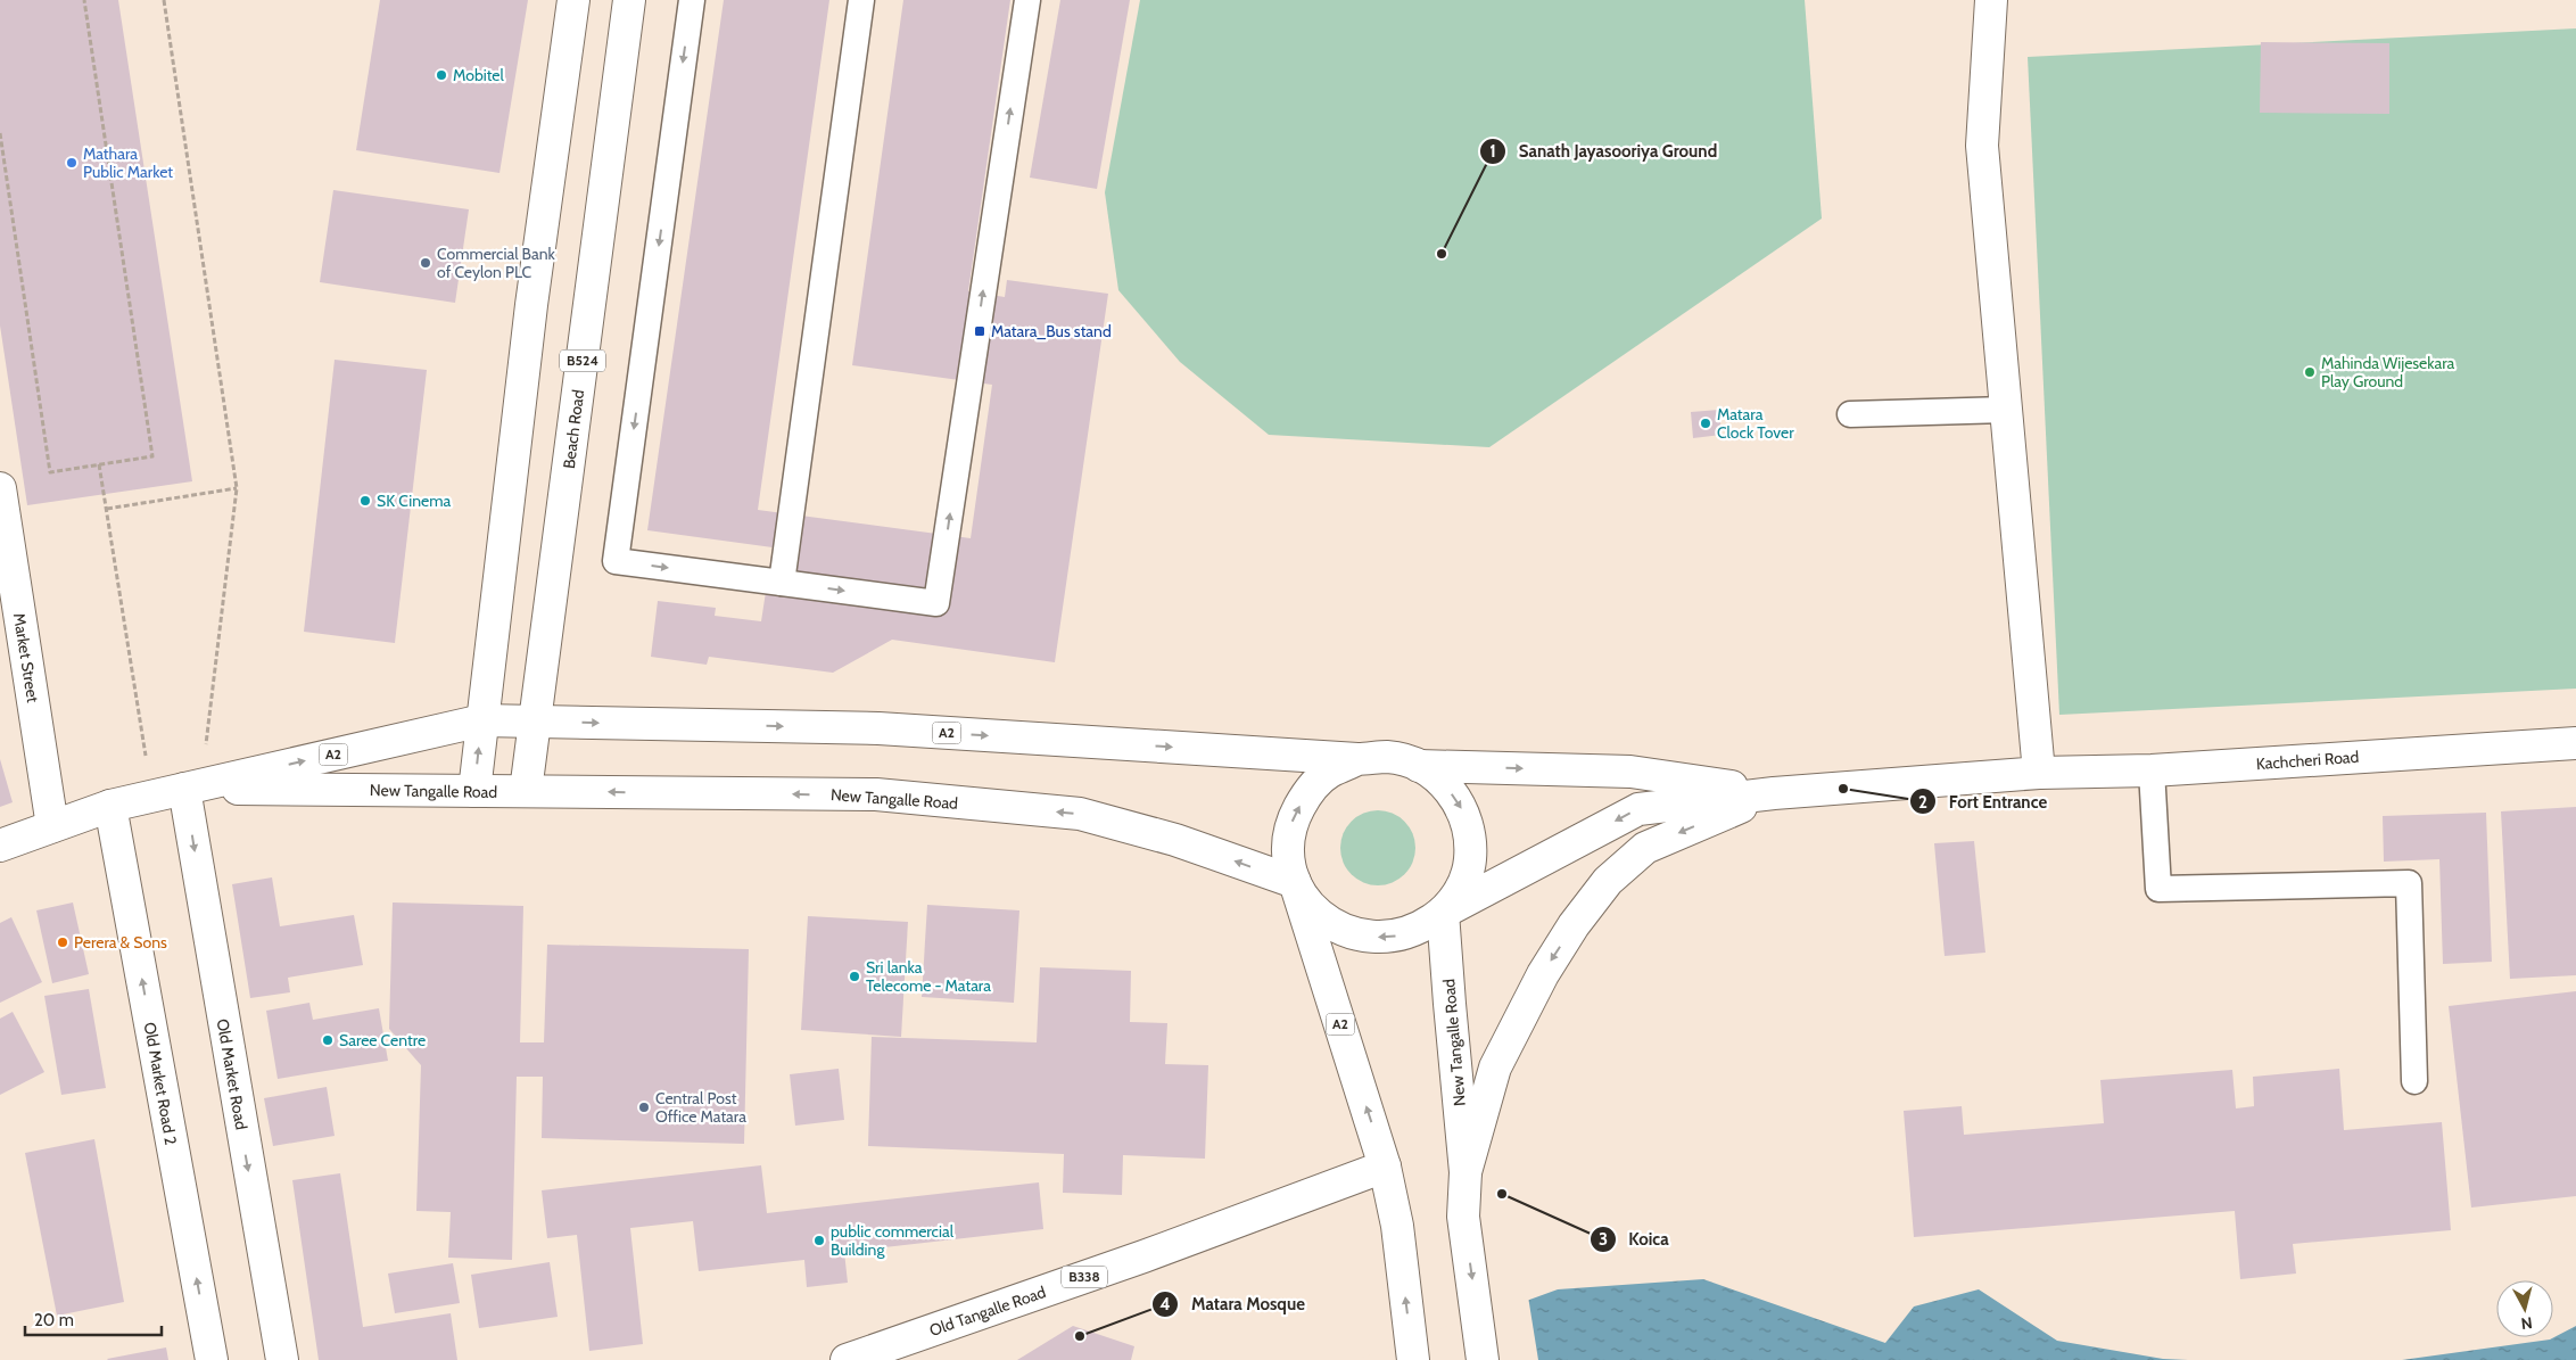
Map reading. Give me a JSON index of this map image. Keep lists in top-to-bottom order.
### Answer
{
  "streets": {
    "main road": [
      "B524",
      "Beach Road",
      "Market Street",
      "A2",
      "Kachcheri Road",
      "New Tangalle Road",
      "Old Market Road",
      "Old Market Road 2",
      "B338",
      "Old Tangalle Road"
    ]
  },
  "crossings": [
    ["Beach Road", "New Tangalle Road"],
    ["Market Street", "New Tangalle Road"],
    ["A2", "New Tangalle Road"],
    ["A2", "Old Tangalle Road"],
    ["New Tangalle Road", "Old Market Road"],
    ["New Tangalle Road", "Old Market Road 2"]
  ],
  "one_way": ["Old Market Road", "Old Market Road 2"],
  "places": {
    "other": [
      "Mobitel",
      "Mathara Public Market",
      "Sanath Jayasooriya Ground",
      "Commercial Bank of Ceylon PLC",
      "Mahinda Wijesekara Play Ground",
      "Matara Clock Tover",
      "SK Cinema",
      "Fort Entrance",
      "Perera & Sons",
      "Sri lanka Telecome - Matara",
      "Saree Centre",
      "Central Post Office Matara",
      "Koica",
      "public commercial Building",
      "Matara Mosque"
    ],
    "transit": ["Matara_Bus stand"]
  },
  "scale_bar": "20 m",
  "north": "bottom"
}
